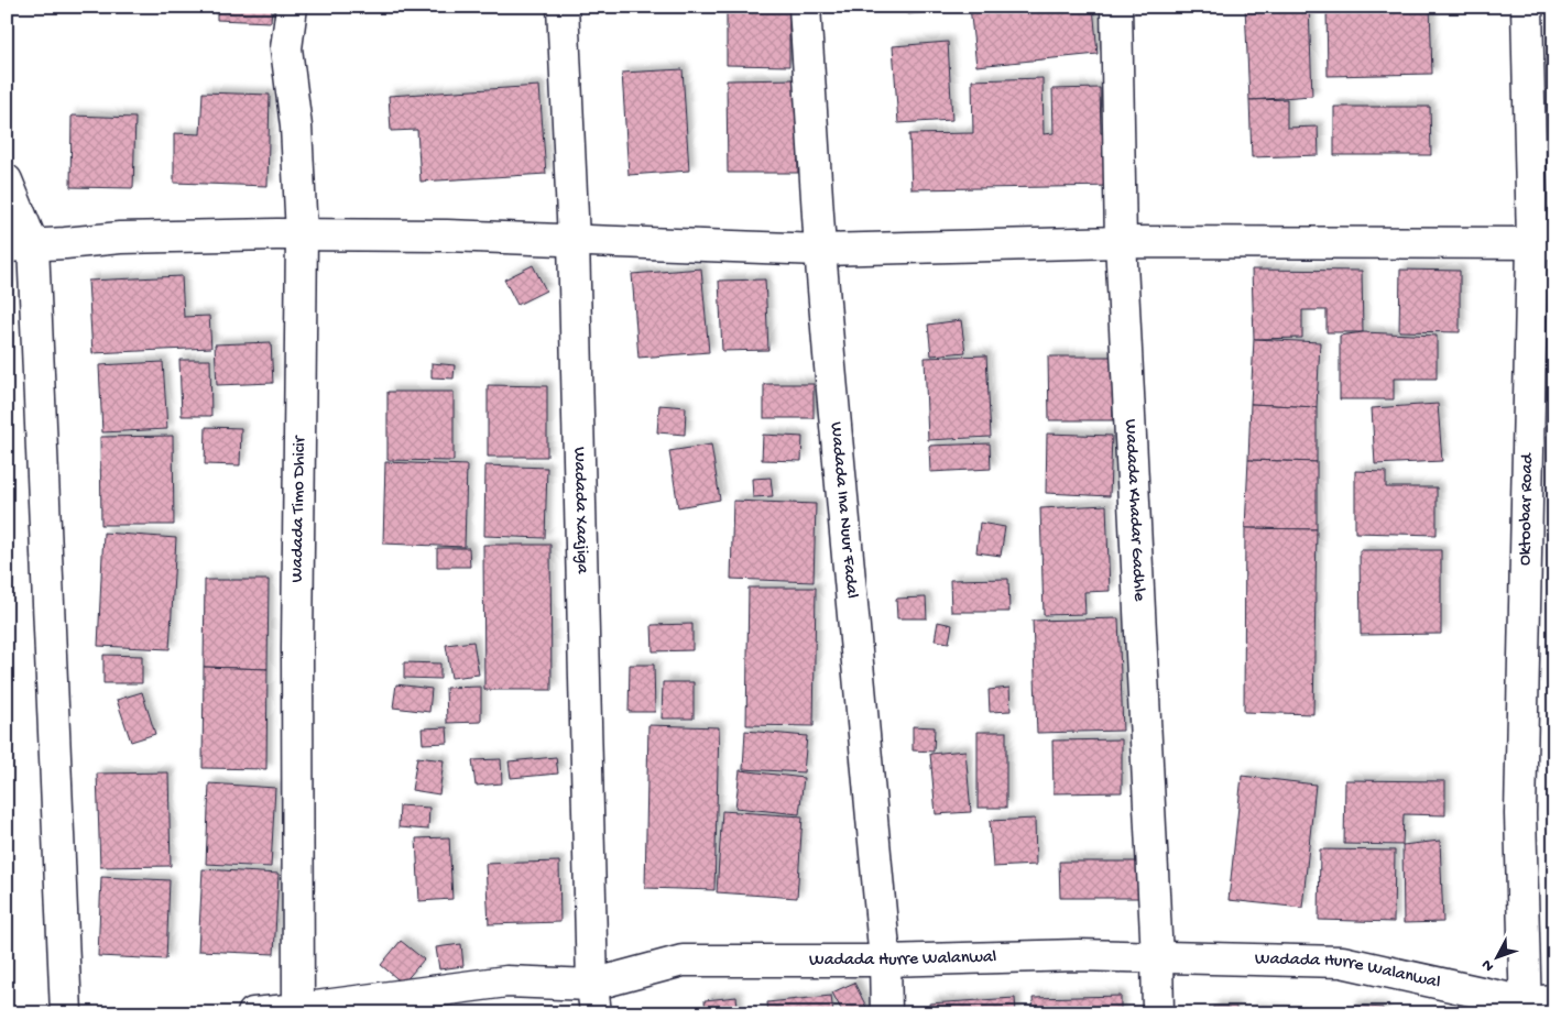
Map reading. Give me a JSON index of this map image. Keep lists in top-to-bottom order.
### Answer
{
  "streets": {
    "street": [
      "Wadada Timo Dhicir",
      "Wadada Xaajiga",
      "Wadada Ina Nuur Fadal",
      "Wadada Khadar Gadhle",
      "Oktoobar Road",
      "Wadada Hurre Walanwal"
    ]
  },
  "crossings": [
    ["Wadada Timo Dhicir", "Wadada Hurre Walanwal"],
    ["Wadada Xaajiga", "Wadada Hurre Walanwal"],
    ["Wadada Ina Nuur Fadal", "Wadada Hurre Walanwal"],
    ["Wadada Khadar Gadhle", "Wadada Hurre Walanwal"],
    ["Oktoobar Road", "Wadada Hurre Walanwal"]
  ],
  "north": "bottom left"
}
